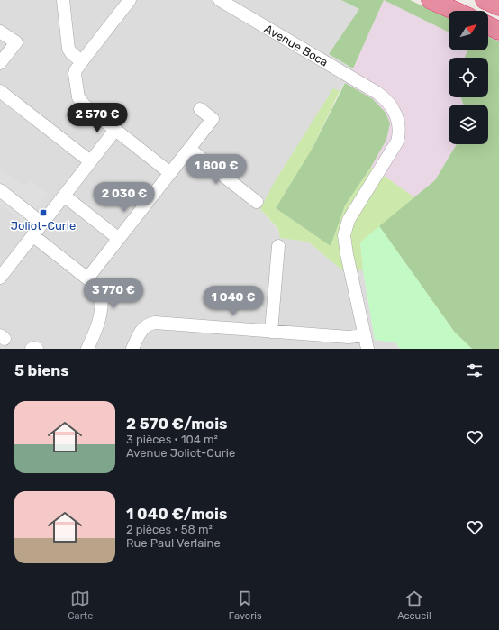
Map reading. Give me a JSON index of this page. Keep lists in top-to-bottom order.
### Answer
{
  "streets": {
    "street": ["Avenue Boca"]
  },
  "places": {
    "transit": ["Joliot-Curie"]
  },
  "north": "top right",
  "page": {
    "price": [
      "2 570 €",
      "1 800 €",
      "2 030 €",
      "3 770 €",
      "1 040 €"
    ],
    "heading": "5 biens",
    "list": [
      {
        "name": "2 570 €/mois",
        "note": "3 pièces · 104 m² · Avenue Joliot-Curie"
      },
      {
        "name": "1 040 €/mois",
        "note": "2 pièces · 58 m² · Rue Paul Verlaine"
      }
    ],
    "tabs": ["Carte", "Favoris", "Accueil"]
  }
}
